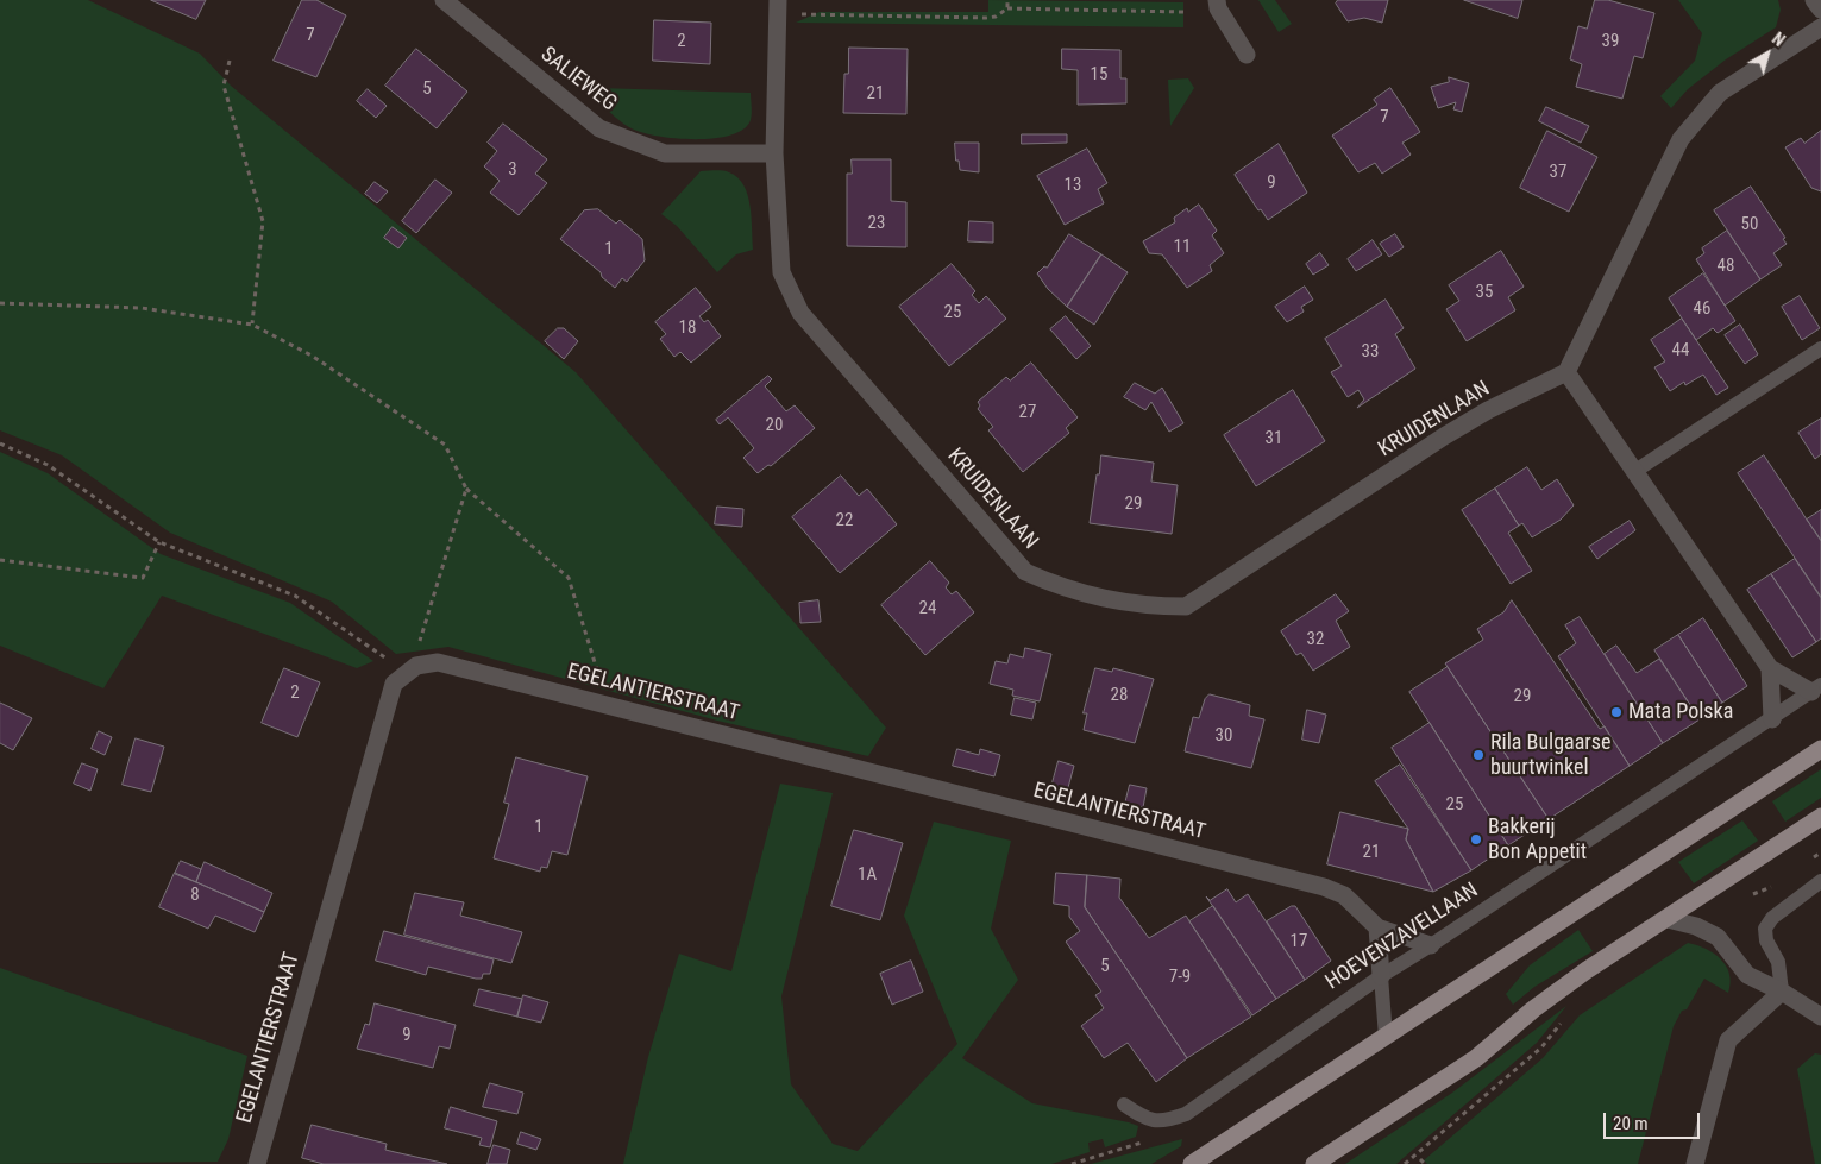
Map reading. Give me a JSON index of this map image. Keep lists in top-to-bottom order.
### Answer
{
  "streets": {
    "street": ["SALIEWEG", "KRUIDENLAAN", "EGELANTIERSTRAAT"],
    "lane": ["HOEVENZAVELLAAN"]
  },
  "crossings": [
    ["SALIEWEG", "KRUIDENLAAN"],
    ["EGELANTIERSTRAAT", "HOEVENZAVELLAAN"]
  ],
  "places": ["Mata Polska", "Rila Bulgaarse buurtwinkel", "Bakkerij Bon Appetit"],
  "house_numbers": [
    "7",
    "2",
    "39",
    "15",
    "5",
    "21",
    "7",
    "3",
    "37",
    "9",
    "13",
    "23",
    "50",
    "11",
    "1",
    "48",
    "35",
    "46",
    "25",
    "18",
    "44",
    "33",
    "27",
    "20",
    "31",
    "29",
    "22",
    "24",
    "32",
    "2",
    "28",
    "29",
    "30",
    "25",
    "1",
    "21",
    "1A",
    "8",
    "17",
    "5",
    "7-9",
    "9"
  ],
  "scale_bar": "20 m",
  "north": "top right"
}
